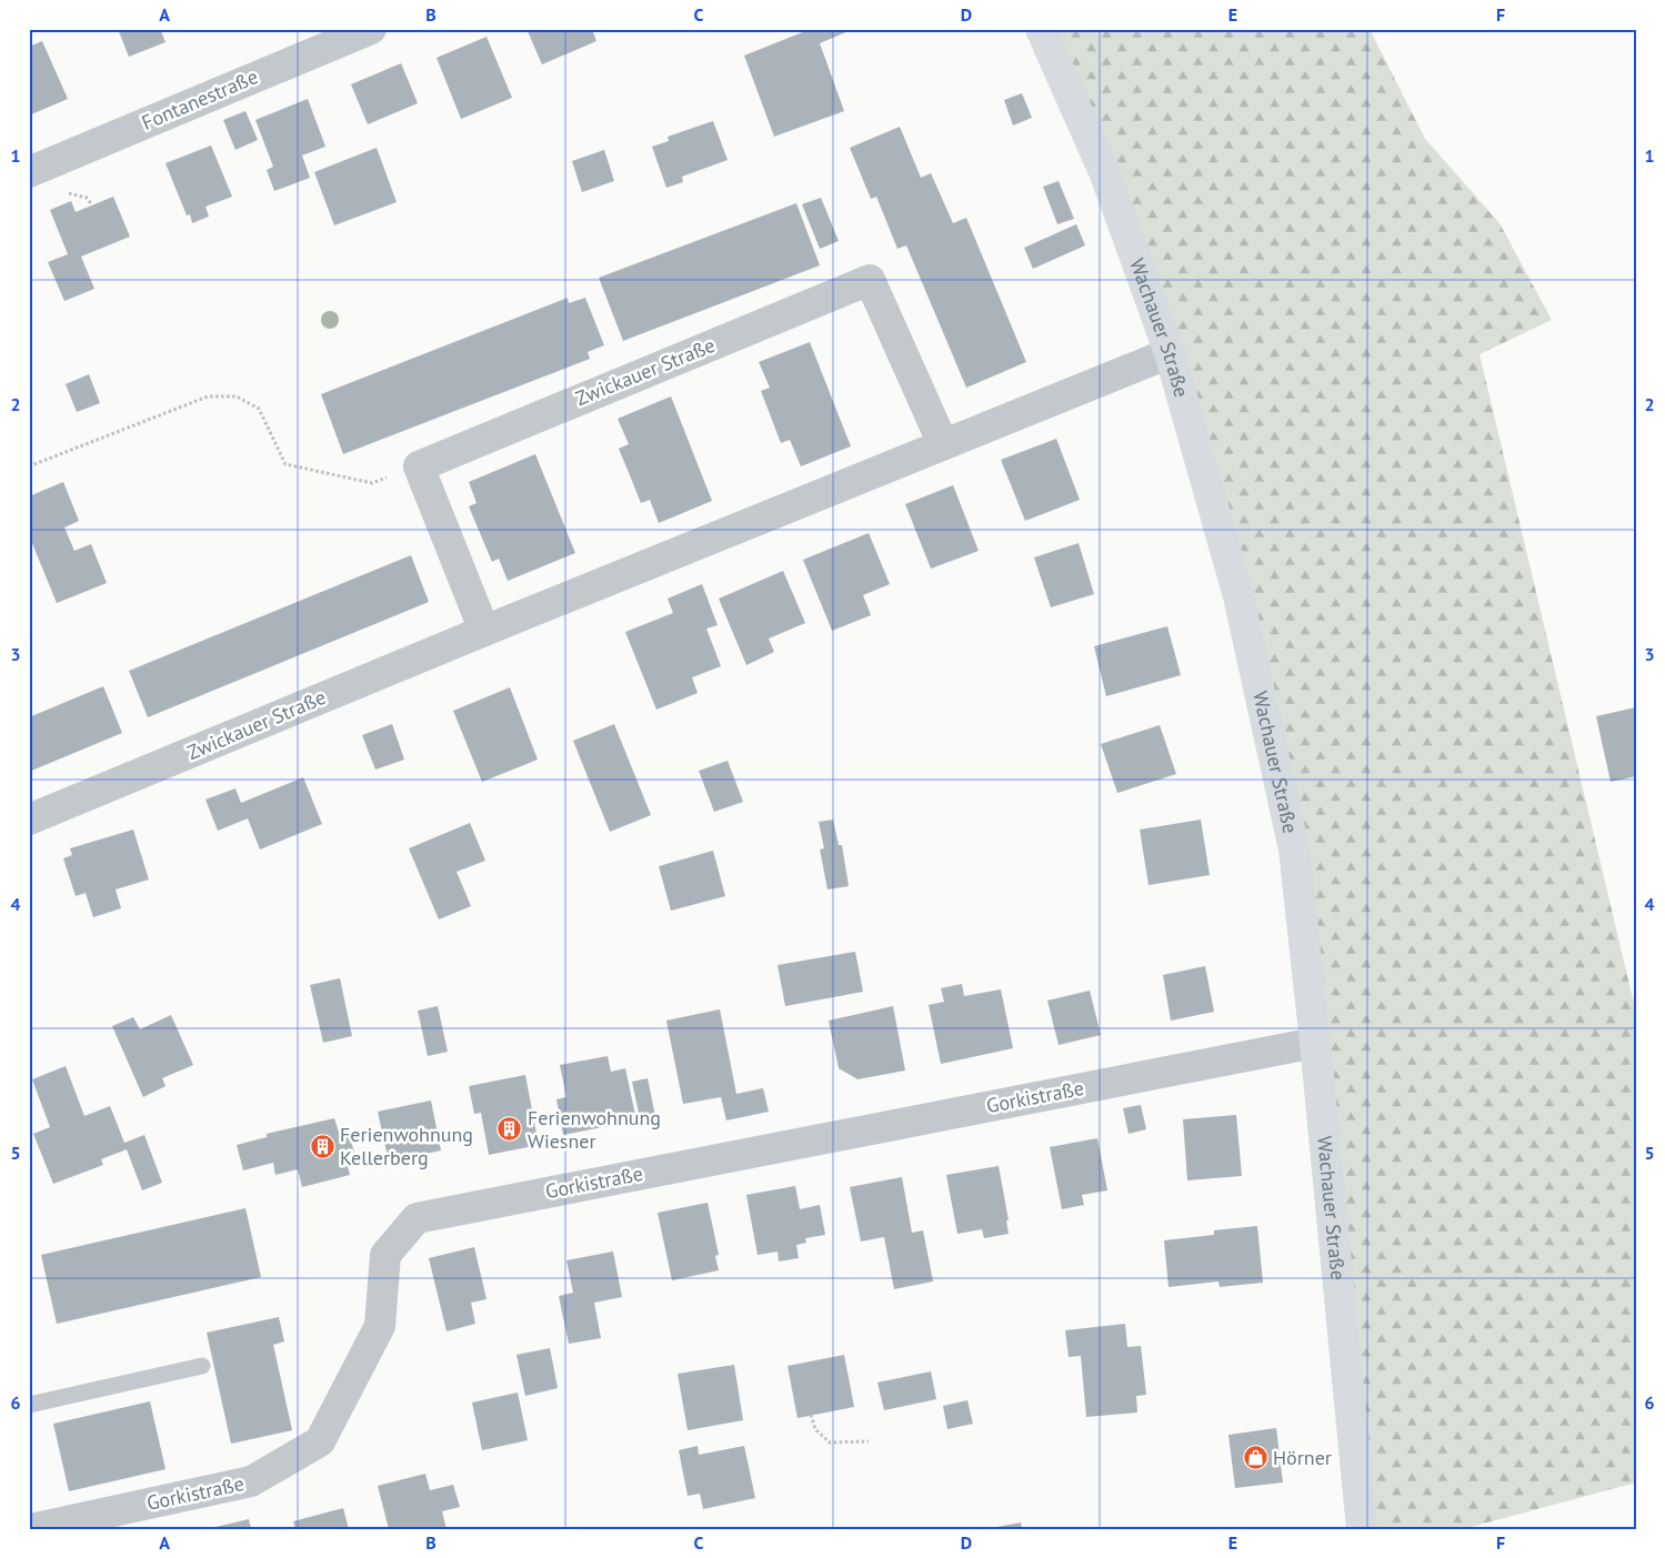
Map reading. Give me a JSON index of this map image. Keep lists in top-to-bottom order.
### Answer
{
  "streets": {
    "main road": ["Wachauer Straße"],
    "street": ["Fontanestraße", "Zwickauer Straße", "Gorkistraße"]
  },
  "crossings": [
    ["Wachauer Straße", "Zwickauer Straße"],
    ["Wachauer Straße", "Gorkistraße"]
  ],
  "places": {
    "building": ["Ferienwohnung Wiesner", "Ferienwohnung Kellerberg"],
    "shop": ["Hörner"]
  },
  "grid": {
    "columns": [
      "A",
      "B",
      "C",
      "D",
      "E",
      "F"
    ],
    "rows": [
      "1",
      "2",
      "3",
      "4",
      "5",
      "6"
    ]
  }
}
